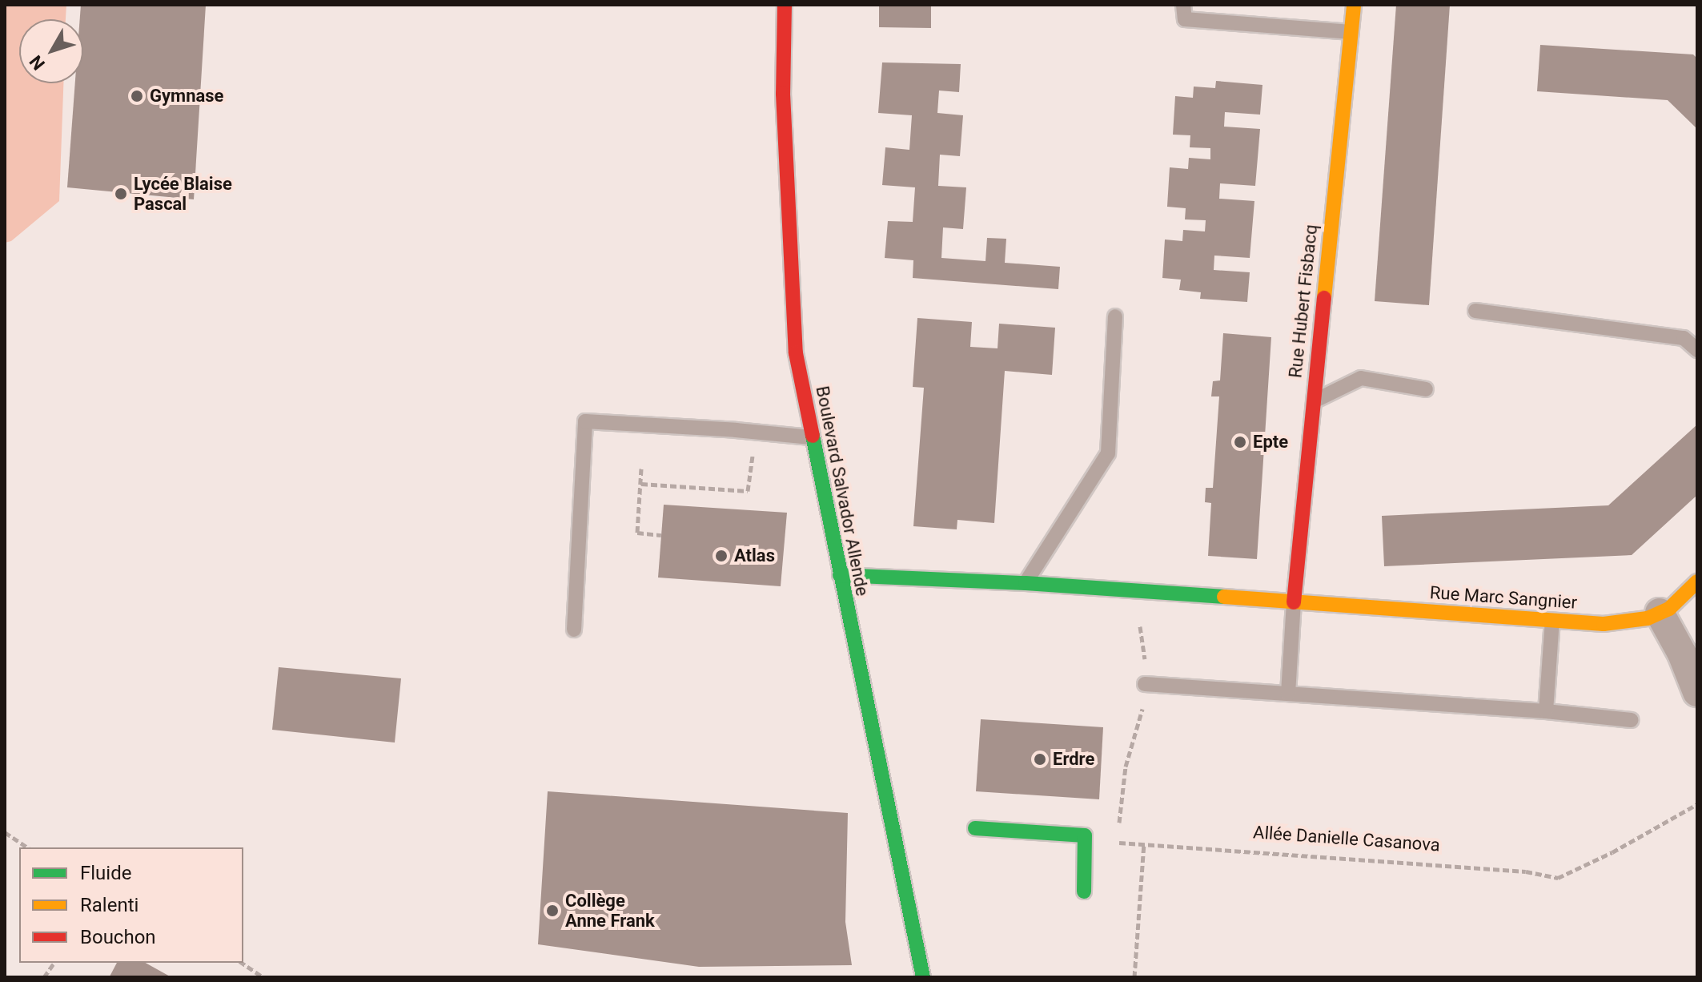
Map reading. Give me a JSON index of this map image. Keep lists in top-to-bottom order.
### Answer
{
  "streets": {
    "street": ["Rue Hubert Fisbacq", "Boulevard Salvador Allende", "Rue Marc Sangnier"],
    "path": ["Allée Danielle Casanova"]
  },
  "crossings": [
    ["Rue Hubert Fisbacq", "Rue Marc Sangnier"],
    ["Boulevard Salvador Allende", "Rue Marc Sangnier"]
  ],
  "places": [
    "Gymnase",
    "Lycée Blaise Pascal",
    "Epte",
    "Atlas",
    "Erdre",
    "Collège Anne Frank"
  ],
  "legend": ["Fluide", "Ralenti", "Bouchon"],
  "north": "bottom left"
}
